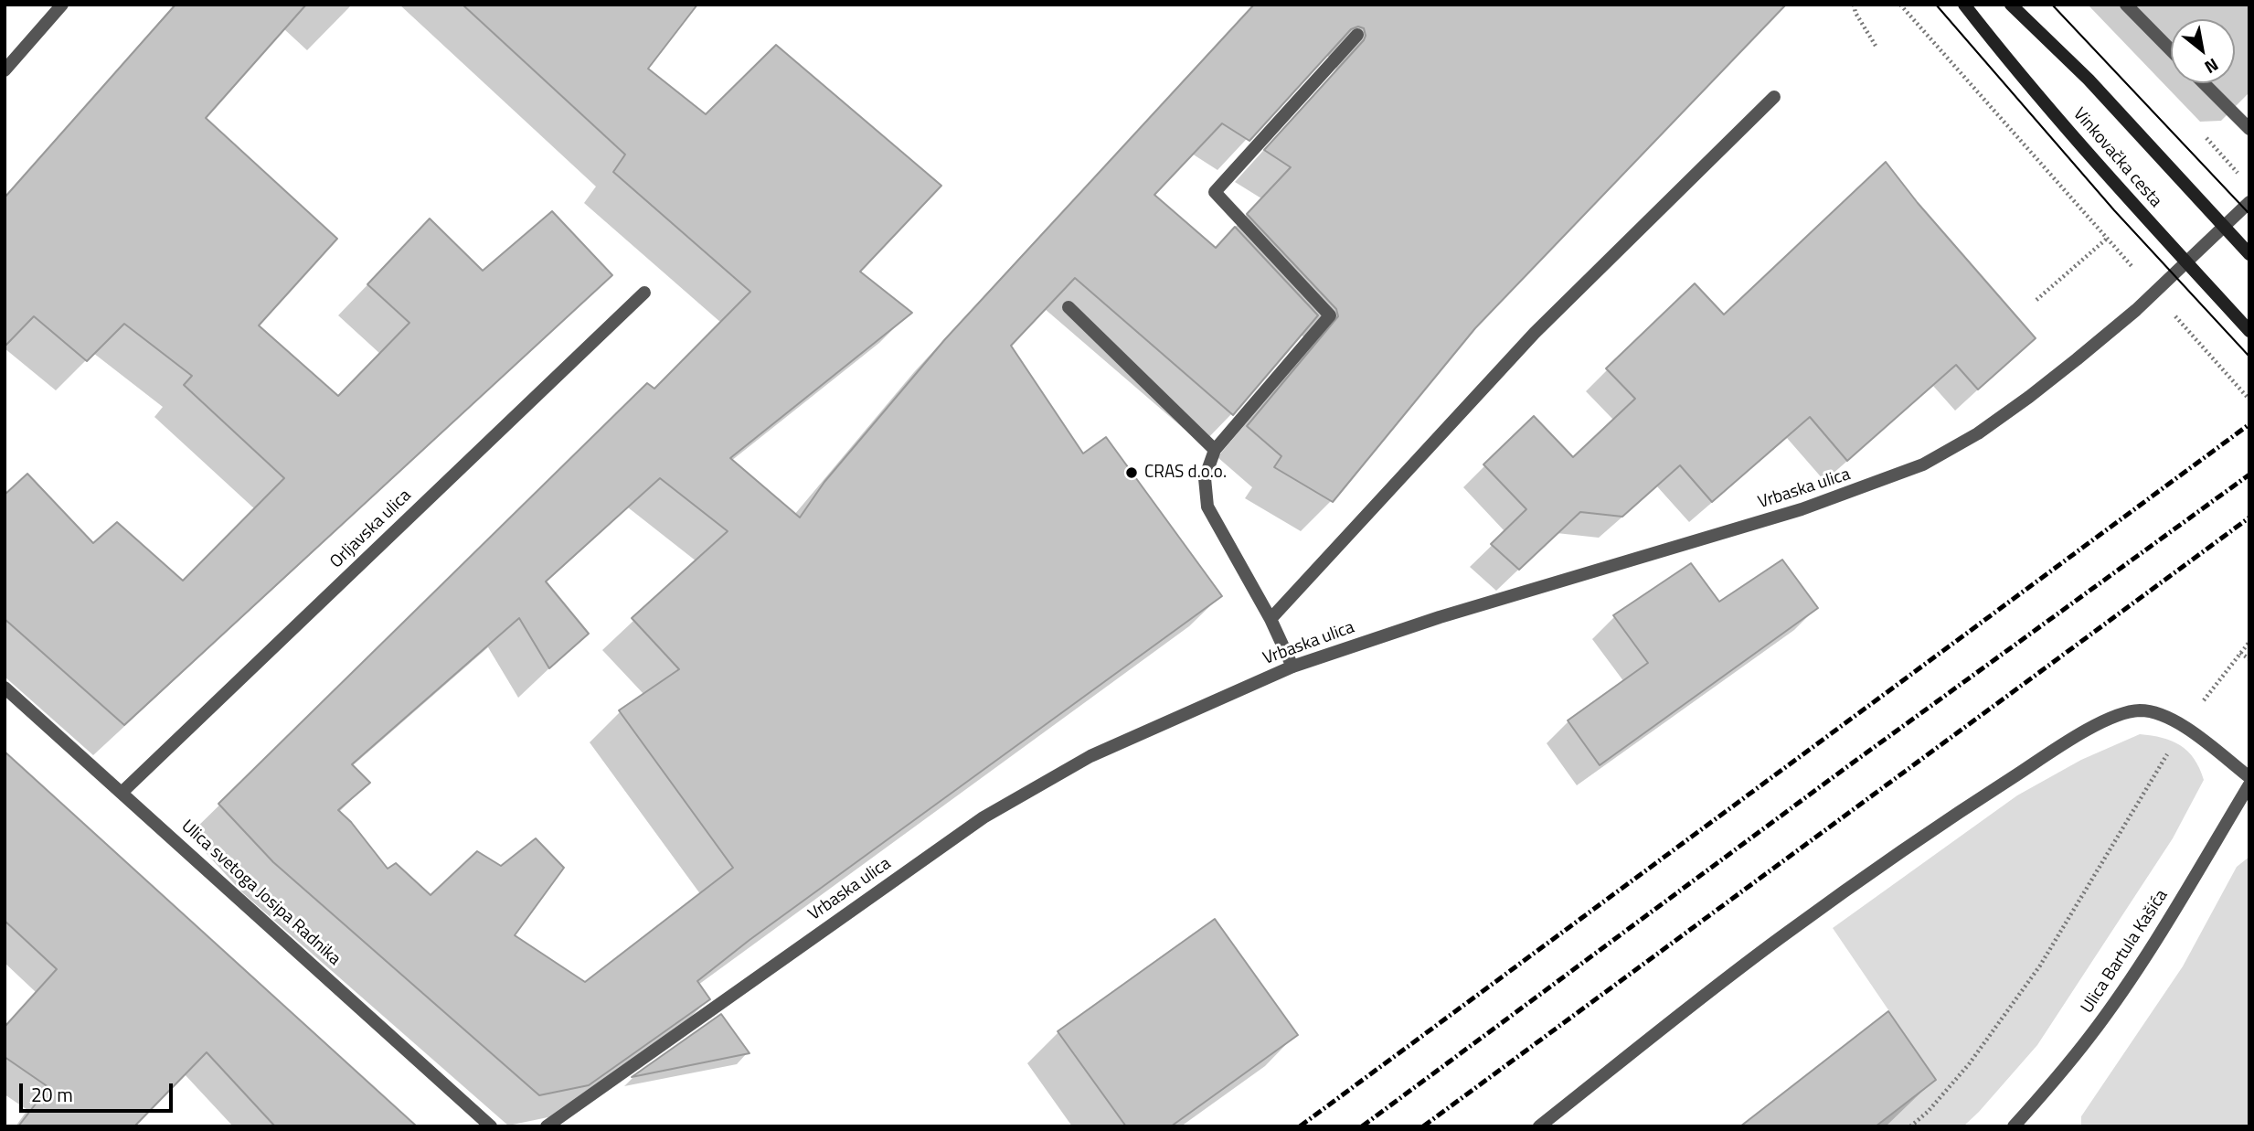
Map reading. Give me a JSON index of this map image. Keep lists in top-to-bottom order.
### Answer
{
  "streets": {
    "main road": ["Vinkovačka cesta"],
    "street": [
      "Vrbaska ulica",
      "Orljavska ulica",
      "Ulica svetoga Josipa Radnika",
      "Ulica Bartula Kašića"
    ]
  },
  "crossings": [
    ["Orljavska ulica", "Ulica svetoga Josipa Radnika"]
  ],
  "places": ["CRAS d.o.o."],
  "scale_bar": "20 m",
  "north": "bottom right"
}
